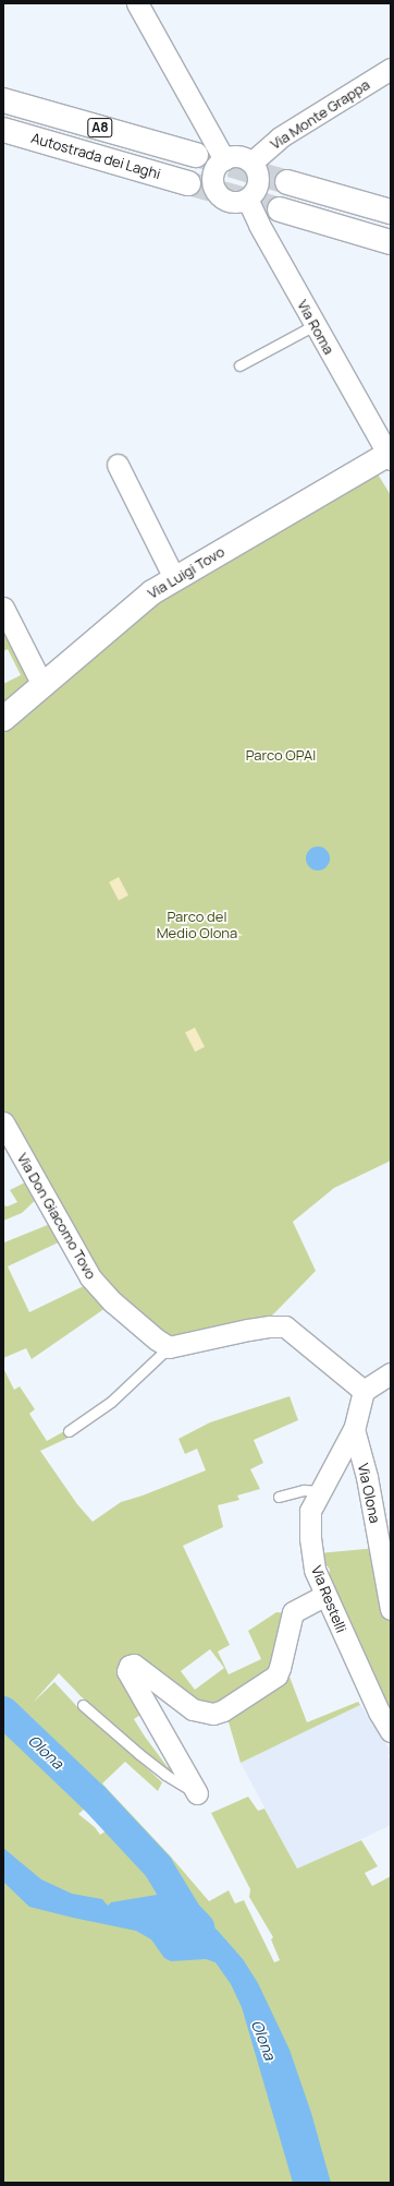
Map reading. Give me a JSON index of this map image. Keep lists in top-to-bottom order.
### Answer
{
  "streets": {
    "main road": ["A8", "Autostrada dei Laghi", "Via Luigi Tovo"],
    "street": [
      "Via Monte Grappa",
      "Via Roma",
      "Via Don Giacomo Tovo",
      "Via Olona",
      "Via Restelli"
    ]
  },
  "crossings": [
    ["Via Monte Grappa", "Via Roma"],
    ["Via Roma", "Via Luigi Tovo"],
    ["Via Olona", "Via Restelli"]
  ],
  "water": ["Olona"],
  "parks": ["Parco OPAI", "Parco del Medio Olona"]
}
